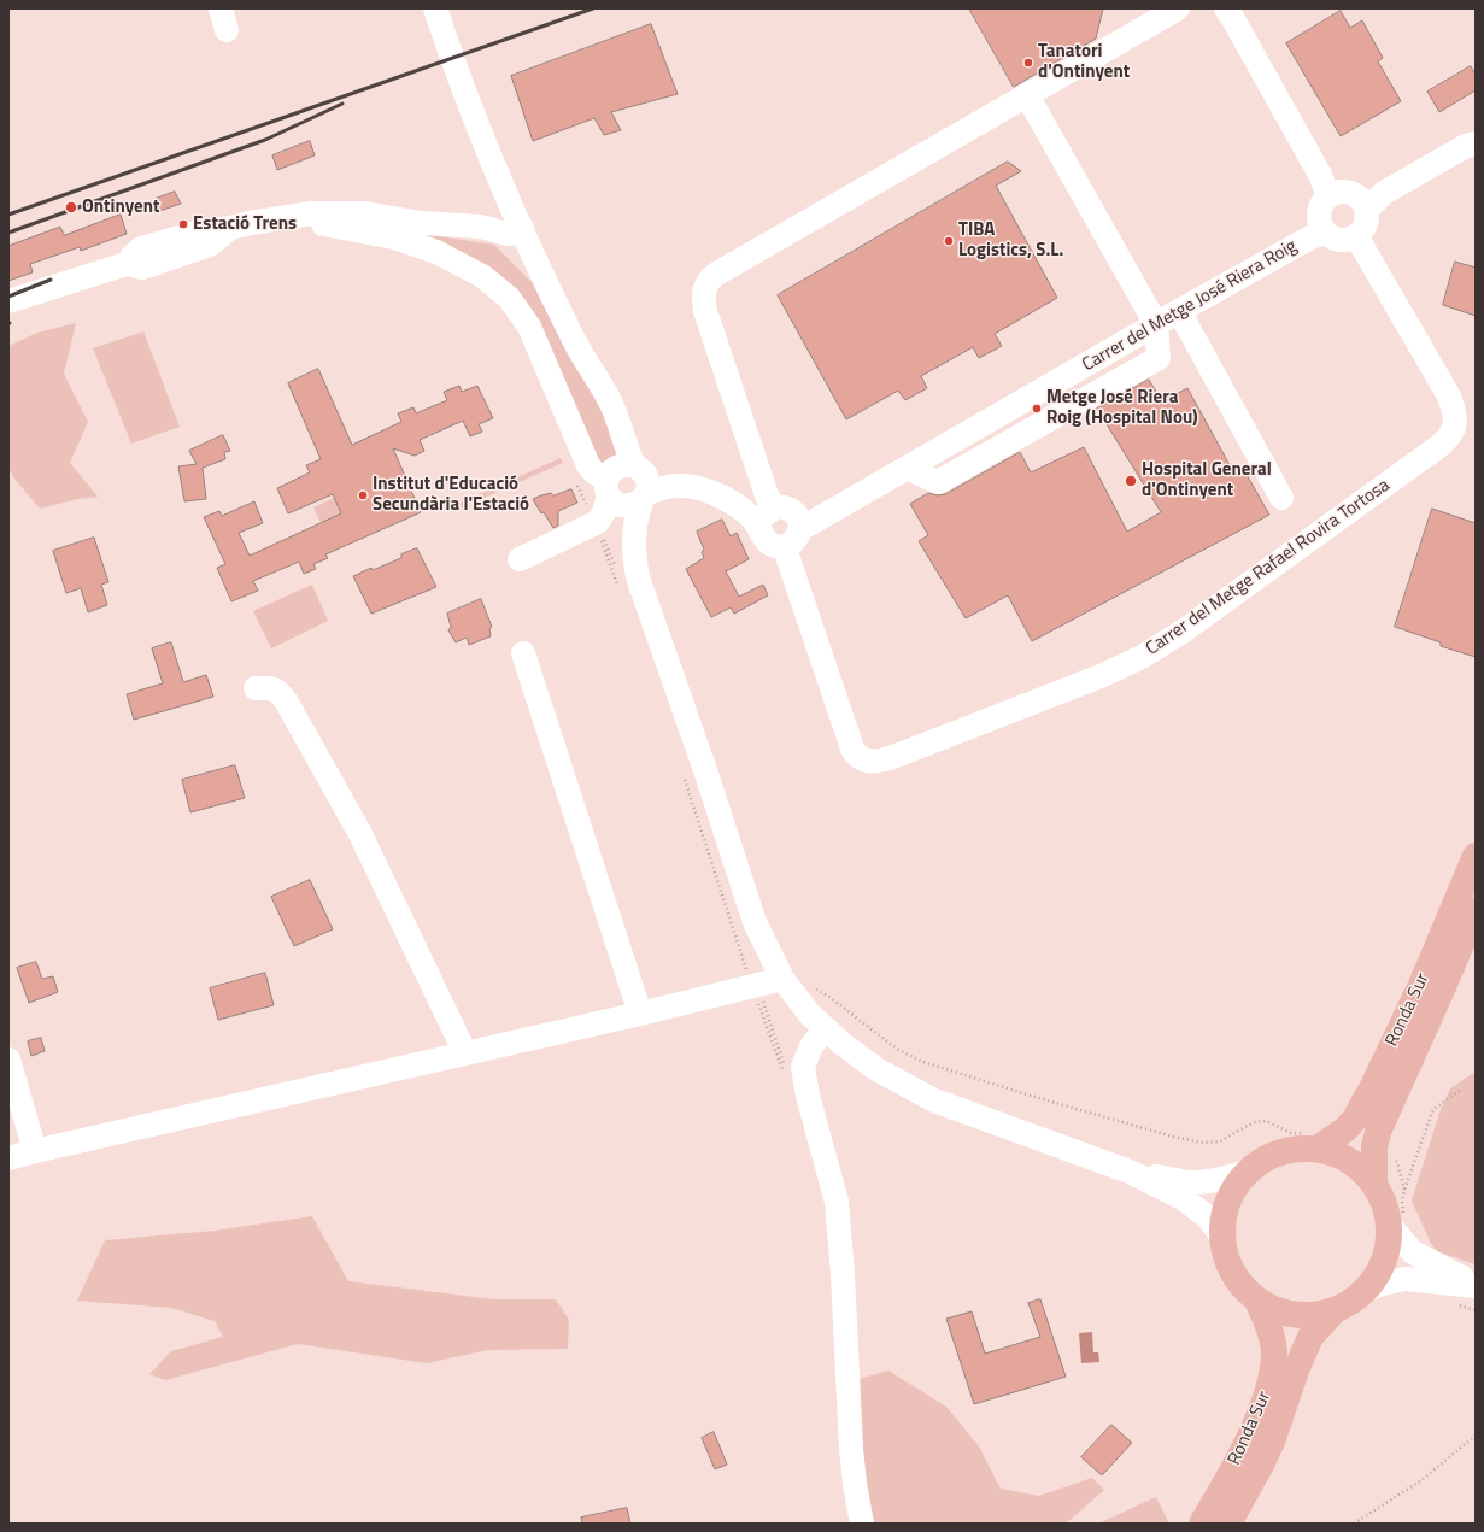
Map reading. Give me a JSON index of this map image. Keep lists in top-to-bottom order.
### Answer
{
  "streets": {
    "main road": ["Ronda Sur"],
    "street": ["Carrer del Metge José Riera Roig", "Carrer del Metge Rafael Rovira Tortosa"]
  },
  "crossings": [
    ["Carrer del Metge José Riera Roig", "Carrer del Metge Rafael Rovira Tortosa"]
  ],
  "places": [
    "Tanatori d'Ontinyent",
    "Ontinyent",
    "Estació Trens",
    "TIBA Logistics, S.L.",
    "Metge José Riera Roig (Hospital Nou)",
    "Hospital General d'Ontinyent",
    "Institut d'Educació Secundària l'Estació"
  ]
}
